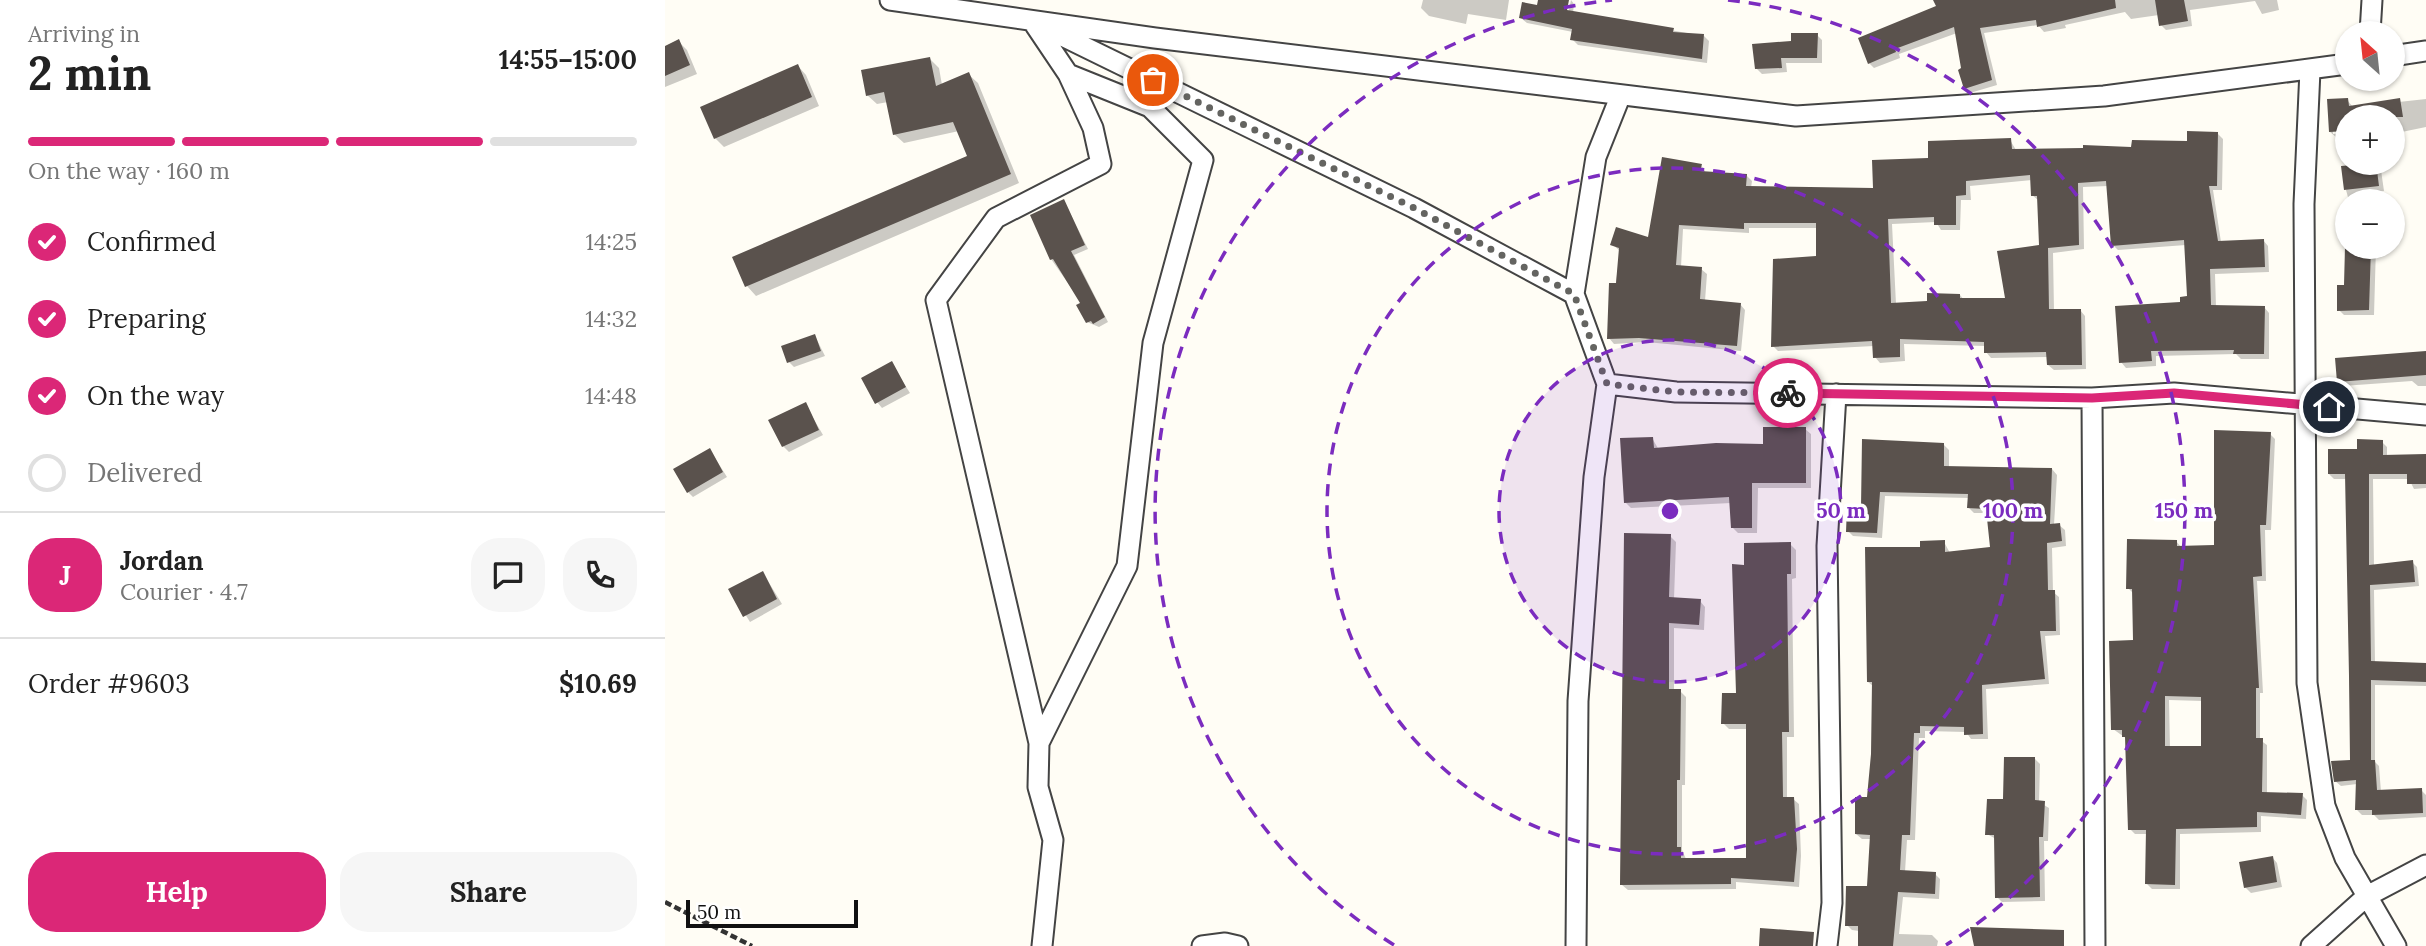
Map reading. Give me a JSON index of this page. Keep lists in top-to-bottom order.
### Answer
{
  "scale_bar": "50 m",
  "north": "top left",
  "page": {
    "heading": ["2 min", "Arriving in", "14:55–15:00"],
    "panel": [
      "Jordan",
      "Courier · 4.7",
      "Order #9603",
      "$10.69"
    ],
    "map_buttons": ["+", "−"],
    "bar": "On the way · 160 m",
    "list": [
      ["Confirmed", "14:25"],
      ["Preparing", "14:32"],
      ["On the way", "14:48"],
      "Delivered"
    ],
    "round": "J",
    "buttons": ["Help", "Share"],
    "scale": "50 m"
  },
  "rings": ["50 m", "100 m", "150 m"]
}
